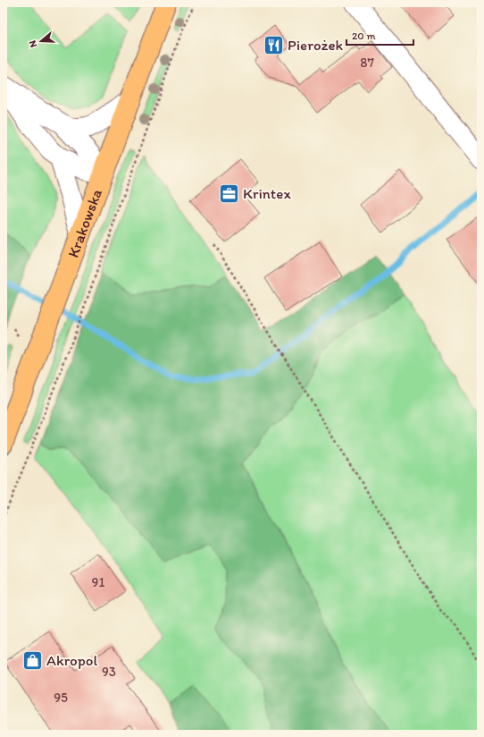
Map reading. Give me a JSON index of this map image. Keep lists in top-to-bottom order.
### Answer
{
  "streets": {
    "main road": ["Krakowska"]
  },
  "places": {
    "restaurant": ["Pierożek"],
    "office": ["Krintex"],
    "shop": ["Akropol"]
  },
  "house_numbers": [
    "87",
    "91",
    "93",
    "95"
  ],
  "scale_bar": "20 m",
  "north": "left"
}
